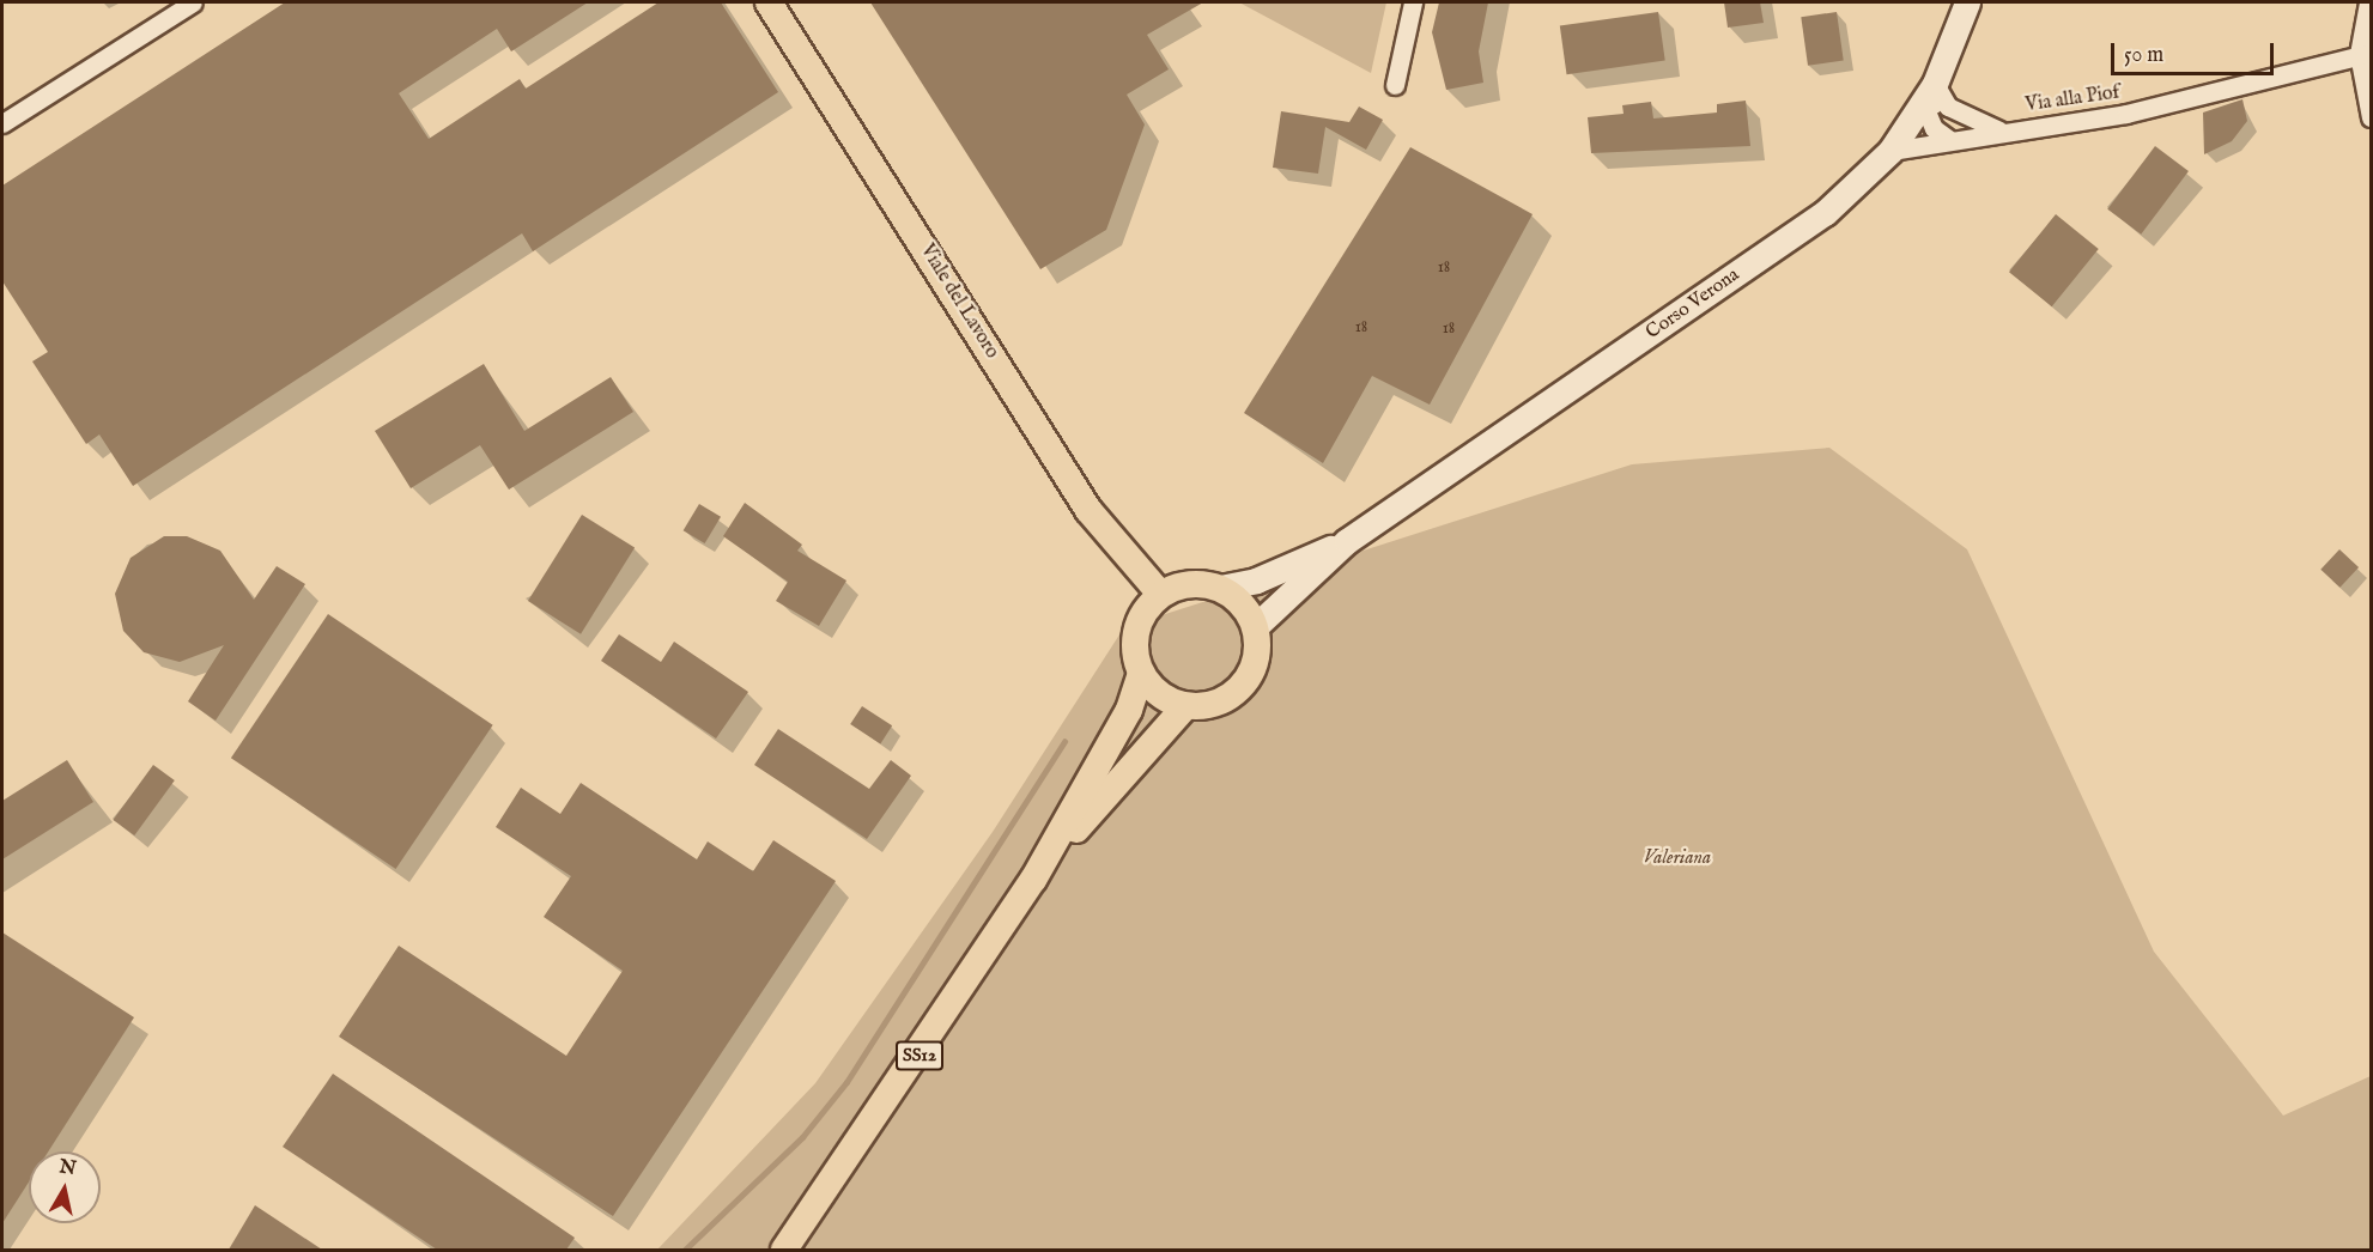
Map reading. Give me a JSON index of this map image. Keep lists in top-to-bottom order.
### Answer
{
  "streets": {
    "main road": ["Viale del Lavoro", "Corso Verona", "SS12"],
    "street": ["Via alla Piof"]
  },
  "crossings": [
    ["Via alla Piof", "Corso Verona"],
    ["Viale del Lavoro", "SS12"]
  ],
  "parks": ["Valeriana"],
  "house_numbers": ["18", "18", "18"],
  "scale_bar": "50 m",
  "north": "top"
}
